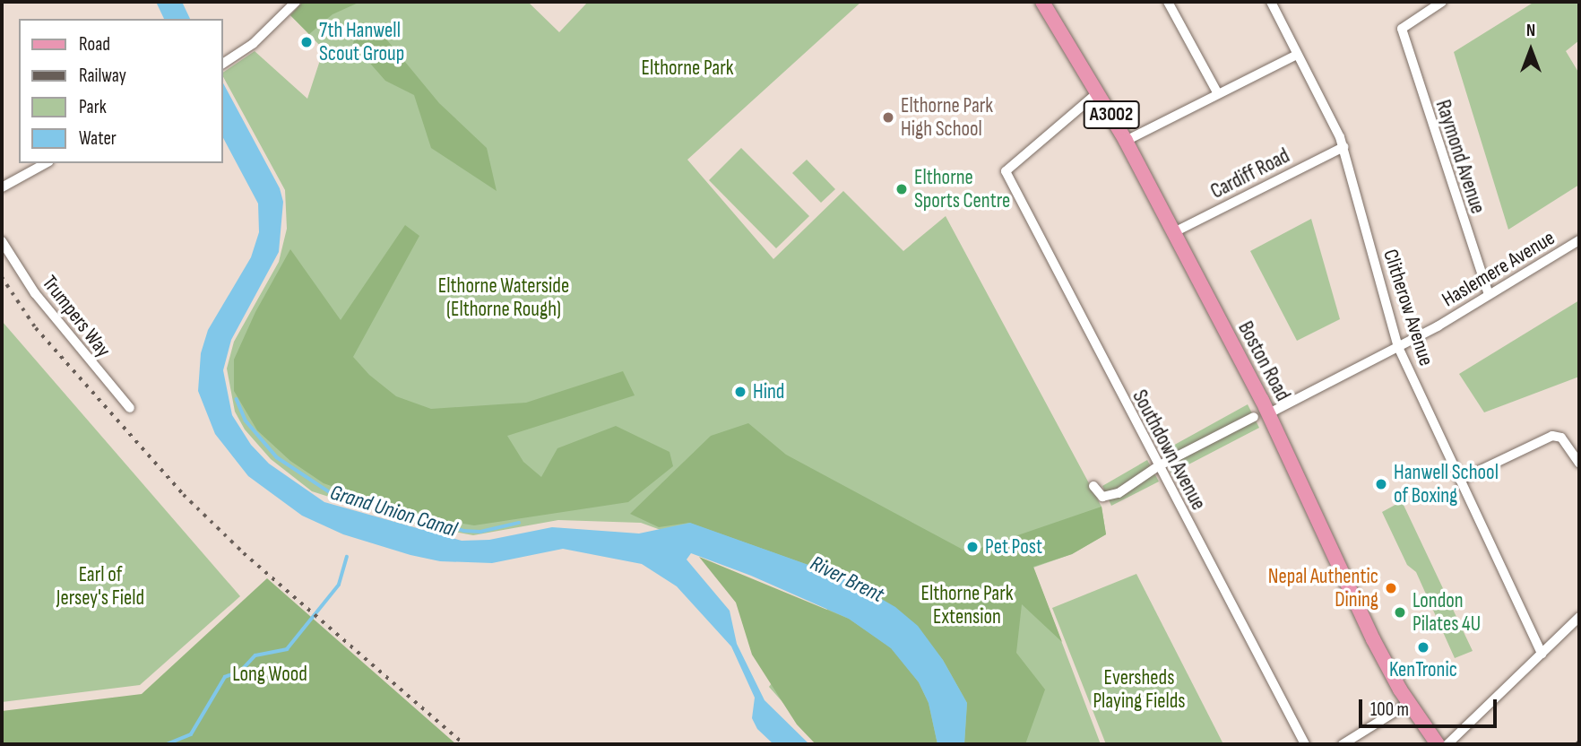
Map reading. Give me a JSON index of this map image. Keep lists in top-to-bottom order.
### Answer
{
  "streets": {
    "main road": ["A3002", "Boston Road"],
    "street": [
      "Raymond Avenue",
      "Cardiff Road",
      "Haslemere Avenue",
      "Clitherow Avenue",
      "Trumpers Way",
      "Southdown Avenue"
    ]
  },
  "crossings": [
    ["Raymond Avenue", "Haslemere Avenue"],
    ["Cardiff Road", "Clitherow Avenue"],
    ["Cardiff Road", "Boston Road"],
    ["Haslemere Avenue", "Clitherow Avenue"],
    ["Haslemere Avenue", "Boston Road"],
    ["Boston Road", "Southdown Avenue"]
  ],
  "water": ["Grand Union Canal", "River Brent"],
  "parks": [
    "Elthorne Park",
    "Elthorne Waterside (Elthorne Rough)",
    "Earl of Jersey's Field",
    "Elthorne Park Extension",
    "Long Wood",
    "Eversheds Playing Fields"
  ],
  "places": [
    "7th Hanwell Scout Group",
    "Elthorne Park High School",
    "Elthorne Sports Centre",
    "Hind",
    "Hanwell School of Boxing",
    "Pet Post",
    "Nepal Authentic Dining",
    "London Pilates 4U",
    "KenTronic"
  ],
  "legend": [
    "Road",
    "Railway",
    "Park",
    "Water"
  ],
  "scale_bar": "100 m",
  "north": "top"
}
